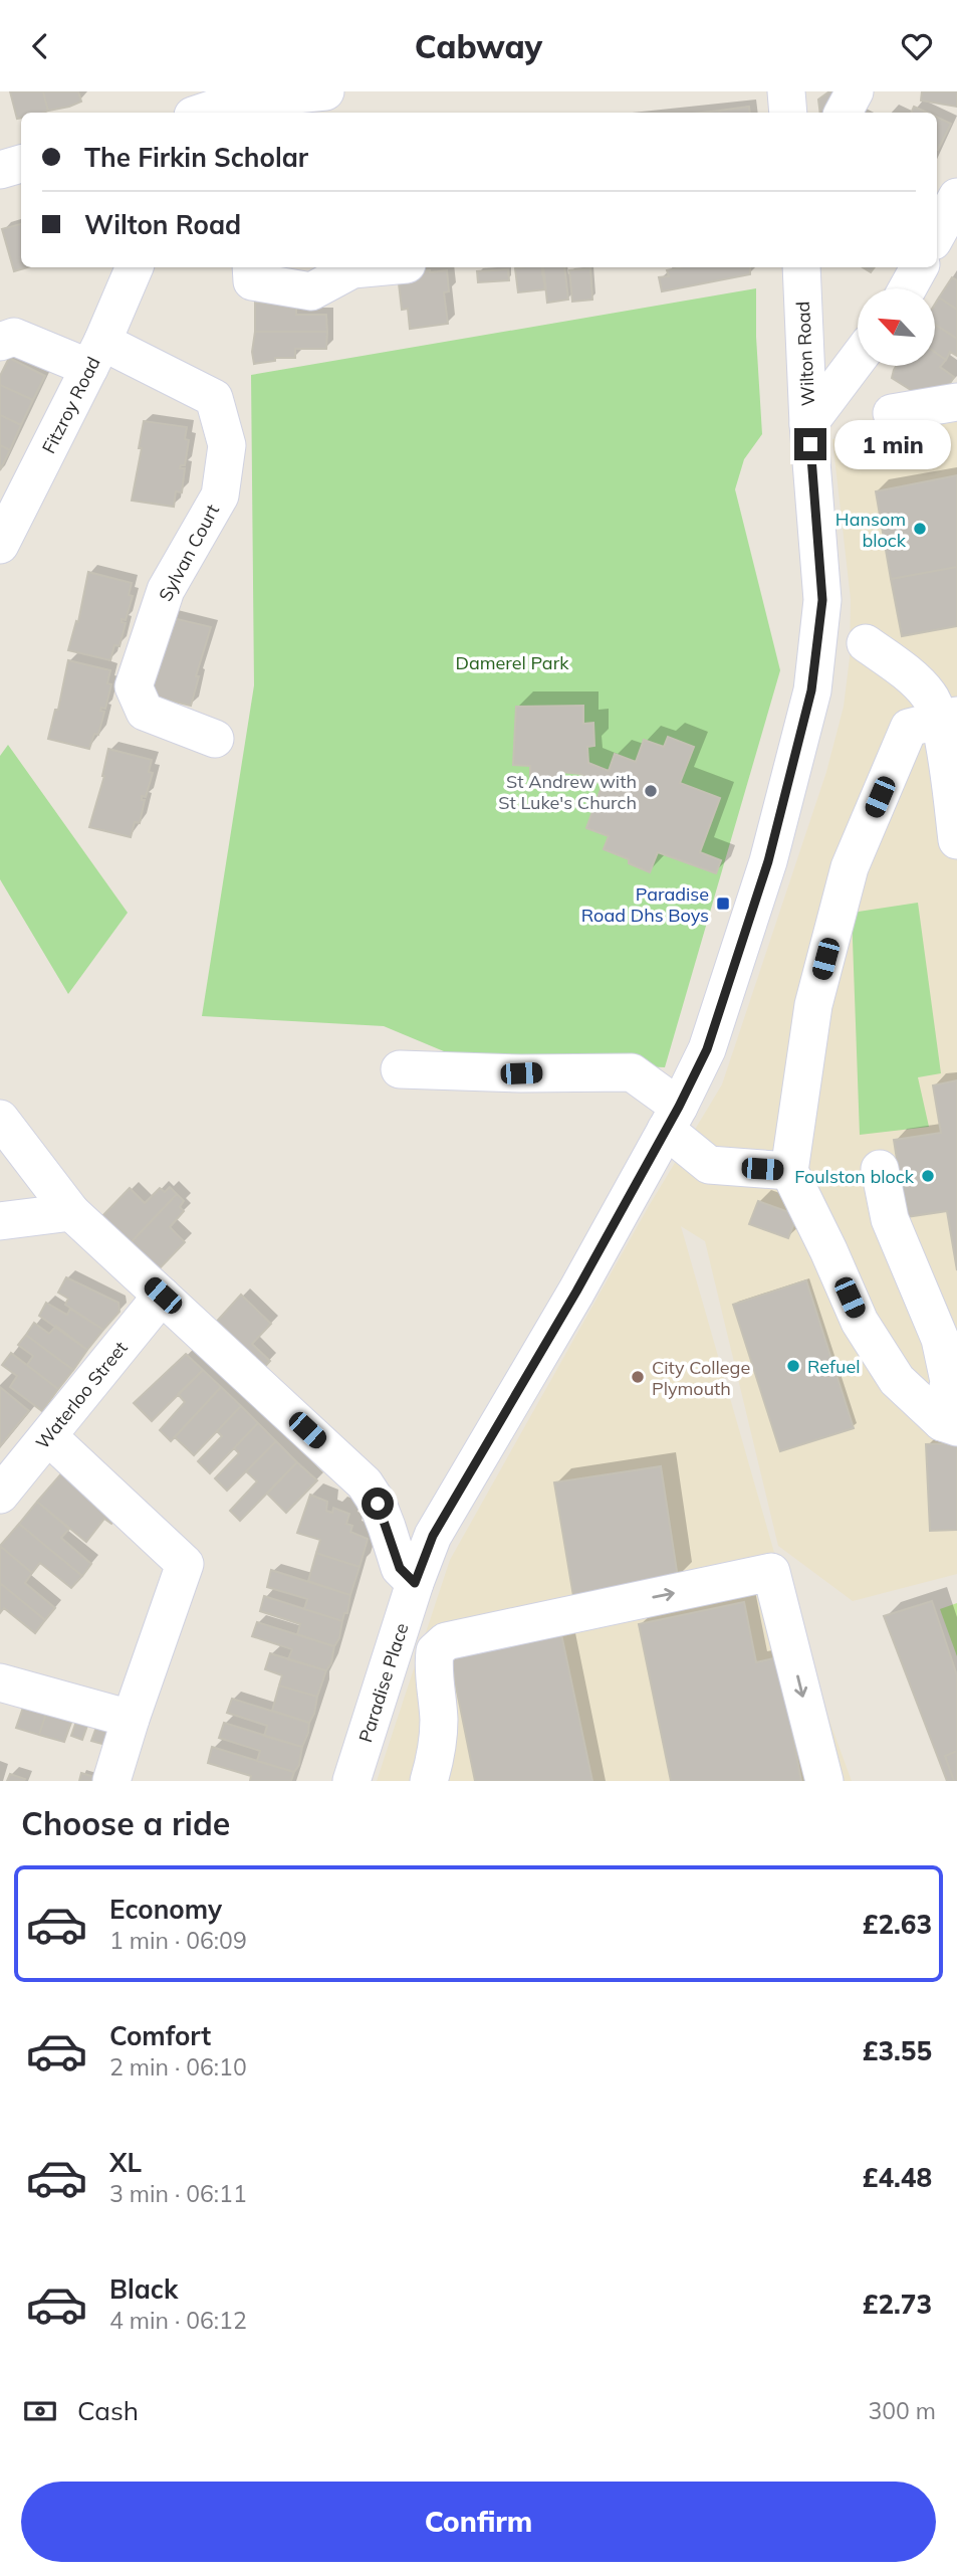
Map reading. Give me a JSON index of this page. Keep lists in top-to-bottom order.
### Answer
{
  "streets": {
    "street": [
      "Wilton Road",
      "Fitzroy Road",
      "Sylvan Court",
      "Waterloo Street",
      "Paradise Place"
    ]
  },
  "crossings": [
    ["Wilton Road", "Paradise Place"],
    ["Fitzroy Road", "Sylvan Court"]
  ],
  "parks": ["Damerel Park"],
  "places": {
    "other": [
      "Hansom block",
      "St Andrew with St Luke's Church",
      "Foulston block",
      "Refuel",
      "City College Plymouth"
    ],
    "transit": ["Paradise Road Dhs Boys"]
  },
  "north": "top left",
  "page": {
    "header": "Cabway",
    "banner": ["The Firkin Scholar", "Wilton Road"],
    "bubble": "1 min",
    "heading": "Choose a ride",
    "list": [
      {
        "name": "Economy",
        "note": "1 min · 06:09",
        "value": "£2.63"
      },
      {
        "name": "Comfort",
        "note": "2 min · 06:10",
        "value": "£3.55"
      },
      {
        "name": "XL",
        "note": "3 min · 06:11",
        "value": "£4.48"
      },
      {
        "name": "Black",
        "note": "4 min · 06:12",
        "value": "£2.73"
      }
    ],
    "pay": ["Cash", "300 m"],
    "buttons": "Confirm"
  }
}
